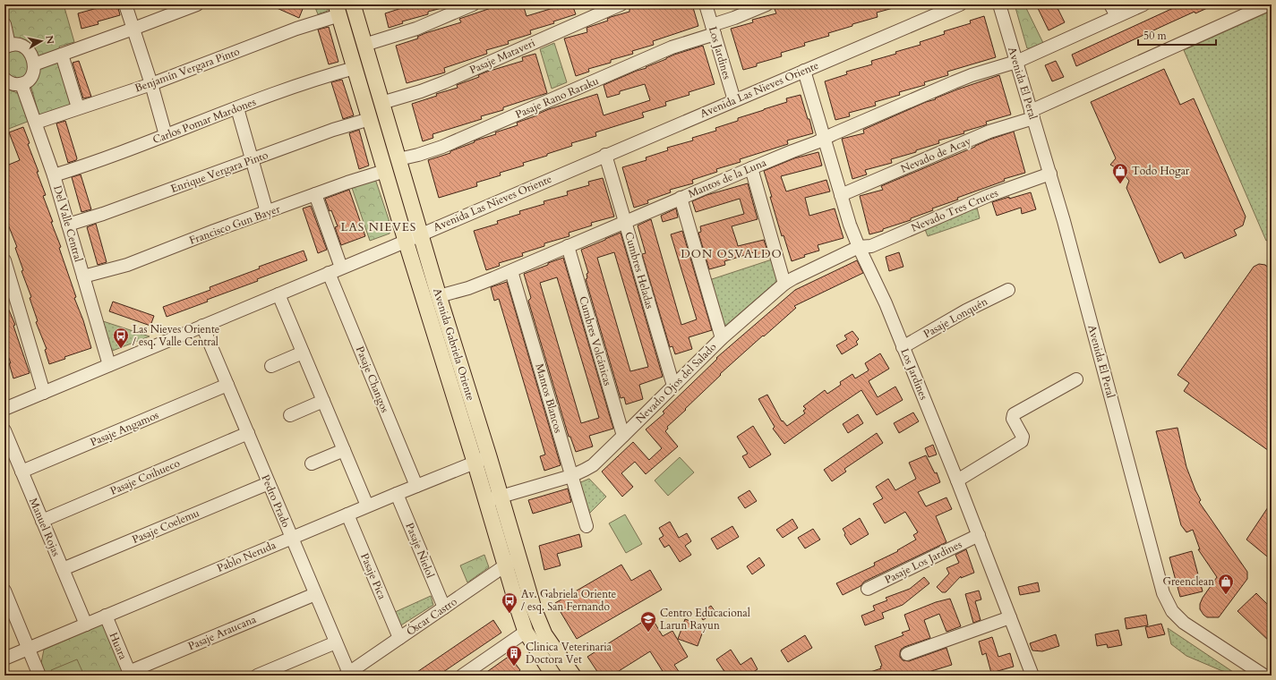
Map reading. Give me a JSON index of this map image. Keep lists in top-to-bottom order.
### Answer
{
  "streets": {
    "main road": ["Avenida Gabriela Oriente"],
    "street": [
      "Los Jardines",
      "Pasaje Mataveri",
      "Benjamín Vergara Pinto",
      "Avenida El Peral",
      "Avenida Las Nieves Oriente",
      "Pasaje Rano Raraku",
      "Carlos Pomar Mardones",
      "Nevado de Acay",
      "Enrique Vergara Pinto",
      "Mantos de la Luna",
      "Nevado Tres Cruces",
      "Del Valle Central",
      "Francisco Gun Bayer",
      "Cumbres Heladas",
      "Pasaje Lonquén",
      "Cumbres Volcánicas",
      "Pasaje Changos",
      "Nevado Ojos del Salado",
      "Mantos Blancos",
      "Pasaje Angamos",
      "Pasaje Coihueco",
      "Pedro Prado",
      "Pasaje Coelemu",
      "Manuel Rojas",
      "Pasaje Ñielol",
      "Pablo Neruda",
      "Pasaje Los Jardines",
      "Pasaje Pica",
      "Óscar Castro",
      "Pasaje Araucana",
      "Huara"
    ]
  },
  "crossings": [
    ["Los Jardines", "Avenida Las Nieves Oriente"],
    ["Los Jardines", "Pasaje Rano Raraku"],
    ["Los Jardines", "Nevado de Acay"],
    ["Los Jardines", "Mantos de la Luna"],
    ["Los Jardines", "Nevado Tres Cruces"],
    ["Los Jardines", "Pasaje Lonquén"],
    ["Los Jardines", "Nevado Ojos del Salado"],
    ["Los Jardines", "Pasaje Los Jardines"],
    ["Pasaje Mataveri", "Avenida Gabriela Oriente"],
    ["Benjamín Vergara Pinto", "Del Valle Central"],
    ["Benjamín Vergara Pinto", "Avenida Gabriela Oriente"],
    ["Avenida El Peral", "Nevado de Acay"],
    ["Avenida El Peral", "Mantos de la Luna"],
    ["Avenida El Peral", "Nevado Tres Cruces"],
    ["Avenida Las Nieves Oriente", "Del Valle Central"],
    ["Avenida Las Nieves Oriente", "Cumbres Heladas"],
    ["Avenida Las Nieves Oriente", "Avenida Gabriela Oriente"],
    ["Avenida Las Nieves Oriente", "Pasaje Changos"],
    ["Avenida Las Nieves Oriente", "Pedro Prado"],
    ["Pasaje Rano Raraku", "Avenida Gabriela Oriente"],
    ["Carlos Pomar Mardones", "Del Valle Central"],
    ["Carlos Pomar Mardones", "Avenida Gabriela Oriente"],
    ["Enrique Vergara Pinto", "Del Valle Central"],
    ["Enrique Vergara Pinto", "Avenida Gabriela Oriente"],
    ["Mantos de la Luna", "Cumbres Heladas"],
    ["Mantos de la Luna", "Cumbres Volcánicas"],
    ["Mantos de la Luna", "Avenida Gabriela Oriente"],
    ["Mantos de la Luna", "Mantos Blancos"],
    ["Nevado Tres Cruces", "Nevado Ojos del Salado"],
    ["Del Valle Central", "Francisco Gun Bayer"],
    ["Francisco Gun Bayer", "Avenida Gabriela Oriente"],
    ["Cumbres Heladas", "Nevado Ojos del Salado"],
    ["Cumbres Volcánicas", "Nevado Ojos del Salado"],
    ["Avenida Gabriela Oriente", "Nevado Ojos del Salado"],
    ["Avenida Gabriela Oriente", "Pablo Neruda"],
    ["Avenida Gabriela Oriente", "Óscar Castro"],
    ["Pasaje Changos", "Pablo Neruda"],
    ["Nevado Ojos del Salado", "Mantos Blancos"],
    ["Pasaje Angamos", "Pedro Prado"],
    ["Pasaje Angamos", "Manuel Rojas"],
    ["Pasaje Coihueco", "Pedro Prado"],
    ["Pasaje Coihueco", "Manuel Rojas"],
    ["Pedro Prado", "Pasaje Coelemu"],
    ["Pedro Prado", "Pablo Neruda"],
    ["Pedro Prado", "Óscar Castro"],
    ["Pedro Prado", "Pasaje Araucana"],
    ["Pasaje Coelemu", "Manuel Rojas"],
    ["Manuel Rojas", "Pablo Neruda"],
    ["Pasaje Ñielol", "Pablo Neruda"],
    ["Pasaje Ñielol", "Óscar Castro"],
    ["Pablo Neruda", "Pasaje Pica"],
    ["Pablo Neruda", "Huara"],
    ["Pasaje Pica", "Óscar Castro"],
    ["Pasaje Araucana", "Huara"]
  ],
  "districts": ["LAS NIEVES", "DON OSVALDO"],
  "places": {
    "shop": ["Todo Hogar", "Greenclean"],
    "bus stop": ["Las Nieves Oriente / esq. Valle Central", "Av. Gabriela Oriente / esq. San Fernando"],
    "school or university": ["Centro Educacional Larun Rayun"],
    "building": ["Clinica Veterinaria Doctora Vet"]
  },
  "scale_bar": "50 m",
  "north": "right"
}
